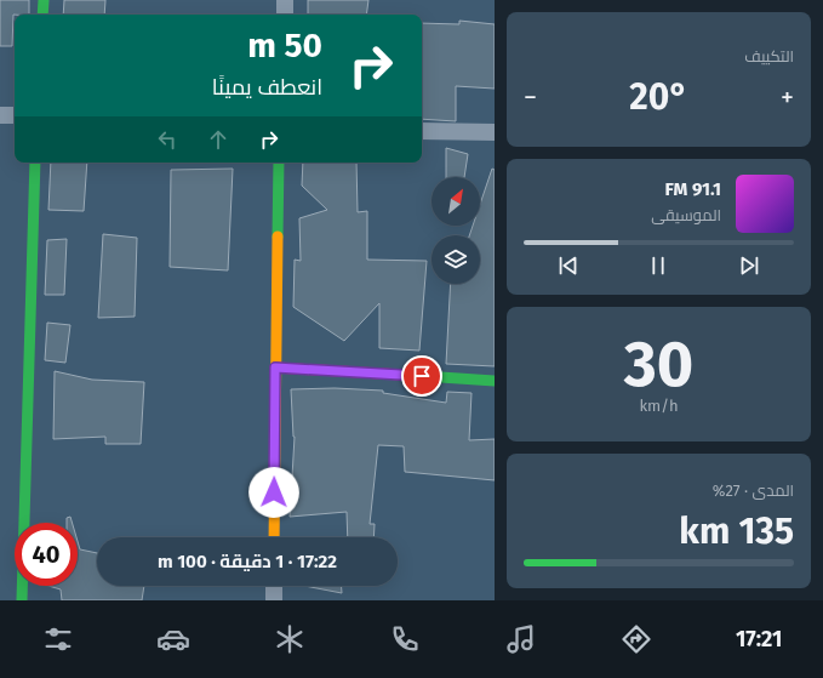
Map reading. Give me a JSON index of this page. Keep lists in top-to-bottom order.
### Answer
{
  "north": "top right",
  "page": {
    "tile": [
      "التكييف",
      ["30", "km/h"],
      ["المدى · 27%", "135 km"]
    ],
    "turn": ["50 m", "انعطف يمينًا"],
    "heat": ["−", "20°", "+"],
    "song": ["91.1 FM", "الموسيقى"],
    "limit": "40",
    "trip": "17:22 · 1 دقيقة · 100 m",
    "tabs": "17:21"
  }
}
